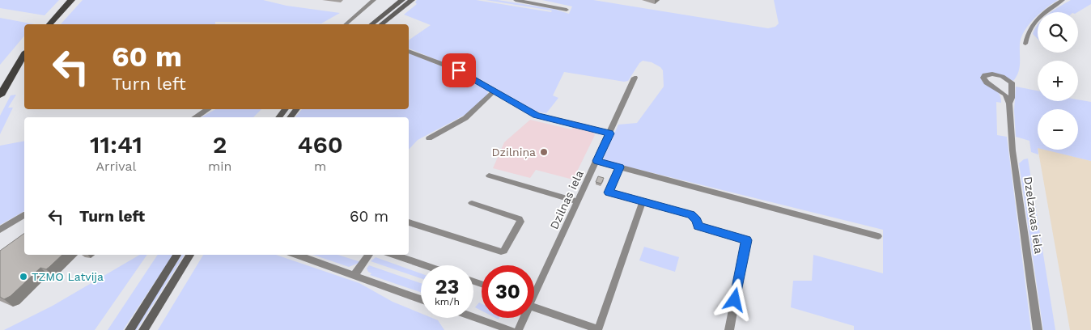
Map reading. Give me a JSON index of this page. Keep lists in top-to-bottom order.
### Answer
{
  "streets": {
    "street": ["Dzilnas iela", "Dzelzavas iela"]
  },
  "places": ["Dzilniņa", "TZMO Latvija"],
  "page": {
    "map_buttons": ["+", "−"],
    "turn": ["60 m", "Turn left"],
    "eta": [
      "11:41",
      "Arrival",
      "2",
      "min",
      "460",
      "m"
    ],
    "list": [
      {
        "name": "Turn left",
        "value": "60 m"
      }
    ],
    "speed": "23 km/h",
    "limit": "30"
  }
}
